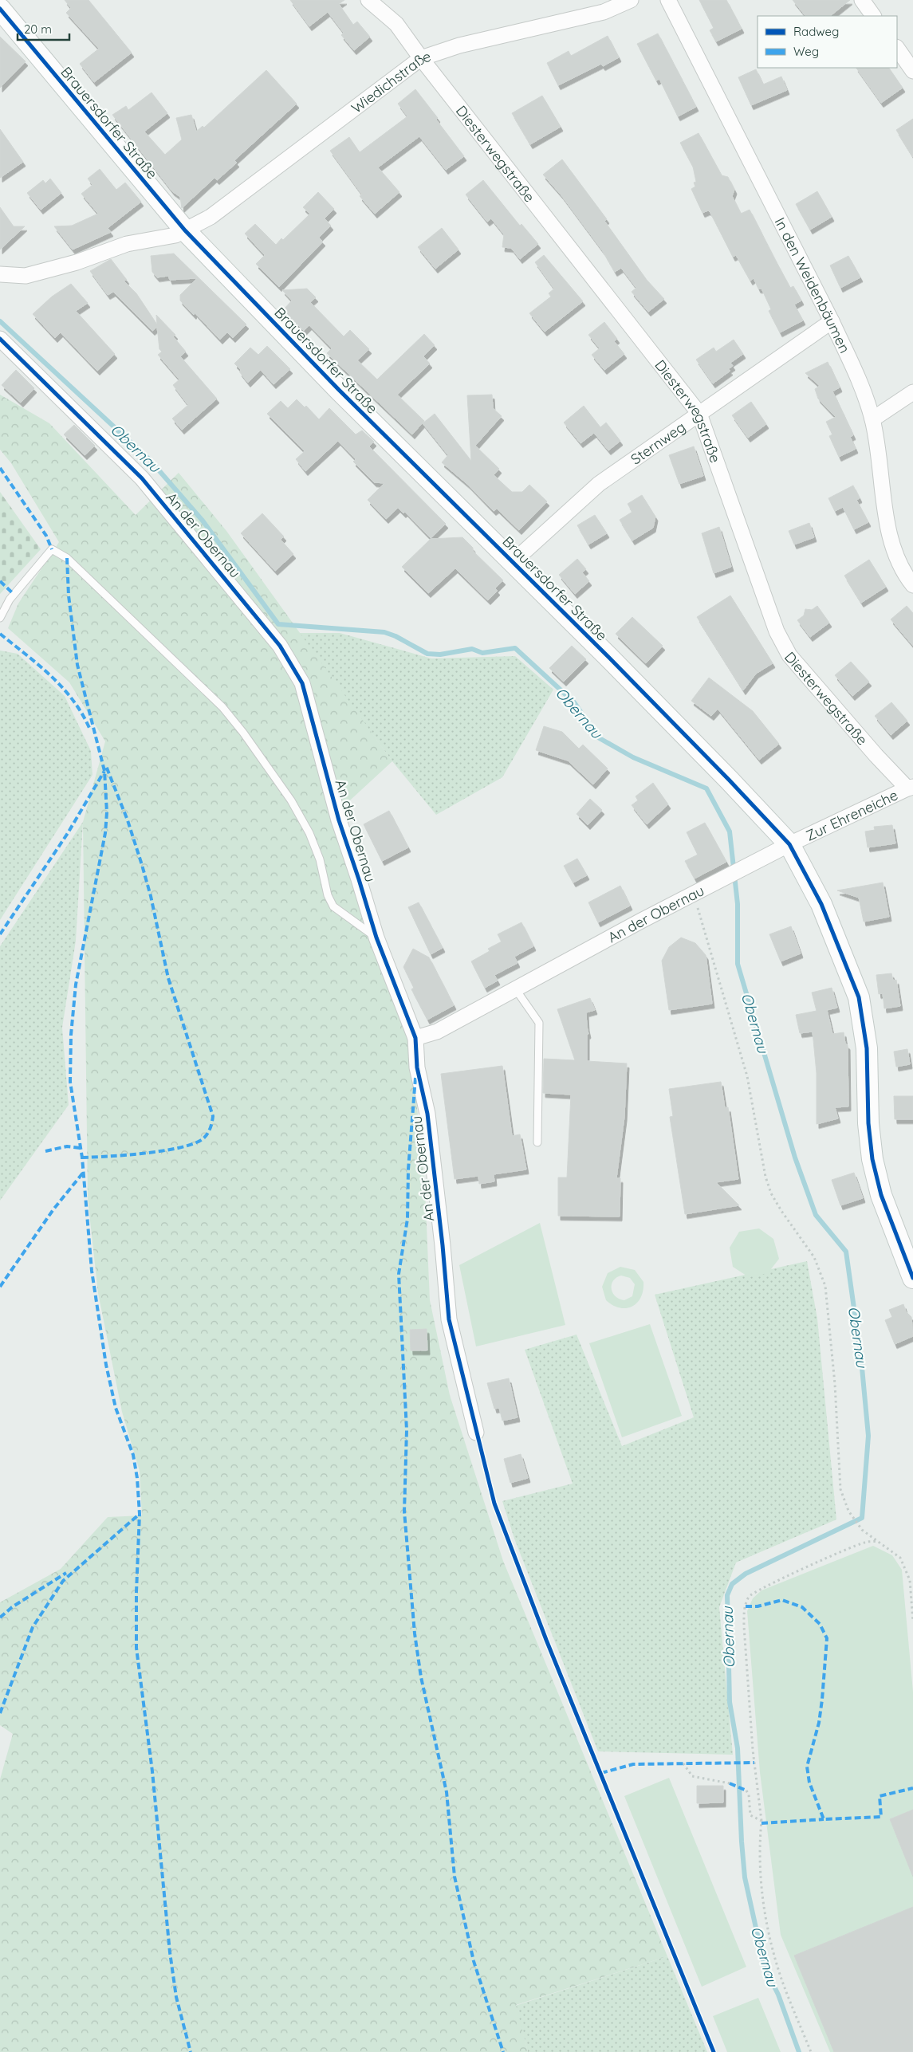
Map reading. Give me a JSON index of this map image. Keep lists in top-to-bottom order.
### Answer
{
  "streets": {
    "street": [
      "Wiedichstraße",
      "Brauersdorfer Straße",
      "Diesterwegstraße",
      "In den Weidenbäumen",
      "Sternweg",
      "An der Obernau",
      "Zur Ehreneiche"
    ]
  },
  "crossings": [
    ["Wiedichstraße", "Brauersdorfer Straße"],
    ["Wiedichstraße", "Diesterwegstraße"],
    ["Brauersdorfer Straße", "Sternweg"],
    ["Brauersdorfer Straße", "An der Obernau"],
    ["Brauersdorfer Straße", "Zur Ehreneiche"],
    ["Diesterwegstraße", "Sternweg"],
    ["Diesterwegstraße", "Zur Ehreneiche"],
    ["In den Weidenbäumen", "Sternweg"],
    ["An der Obernau", "Zur Ehreneiche"]
  ],
  "water": ["Obernau"],
  "legend": ["Radweg", "Weg"],
  "scale_bar": "20 m"
}
